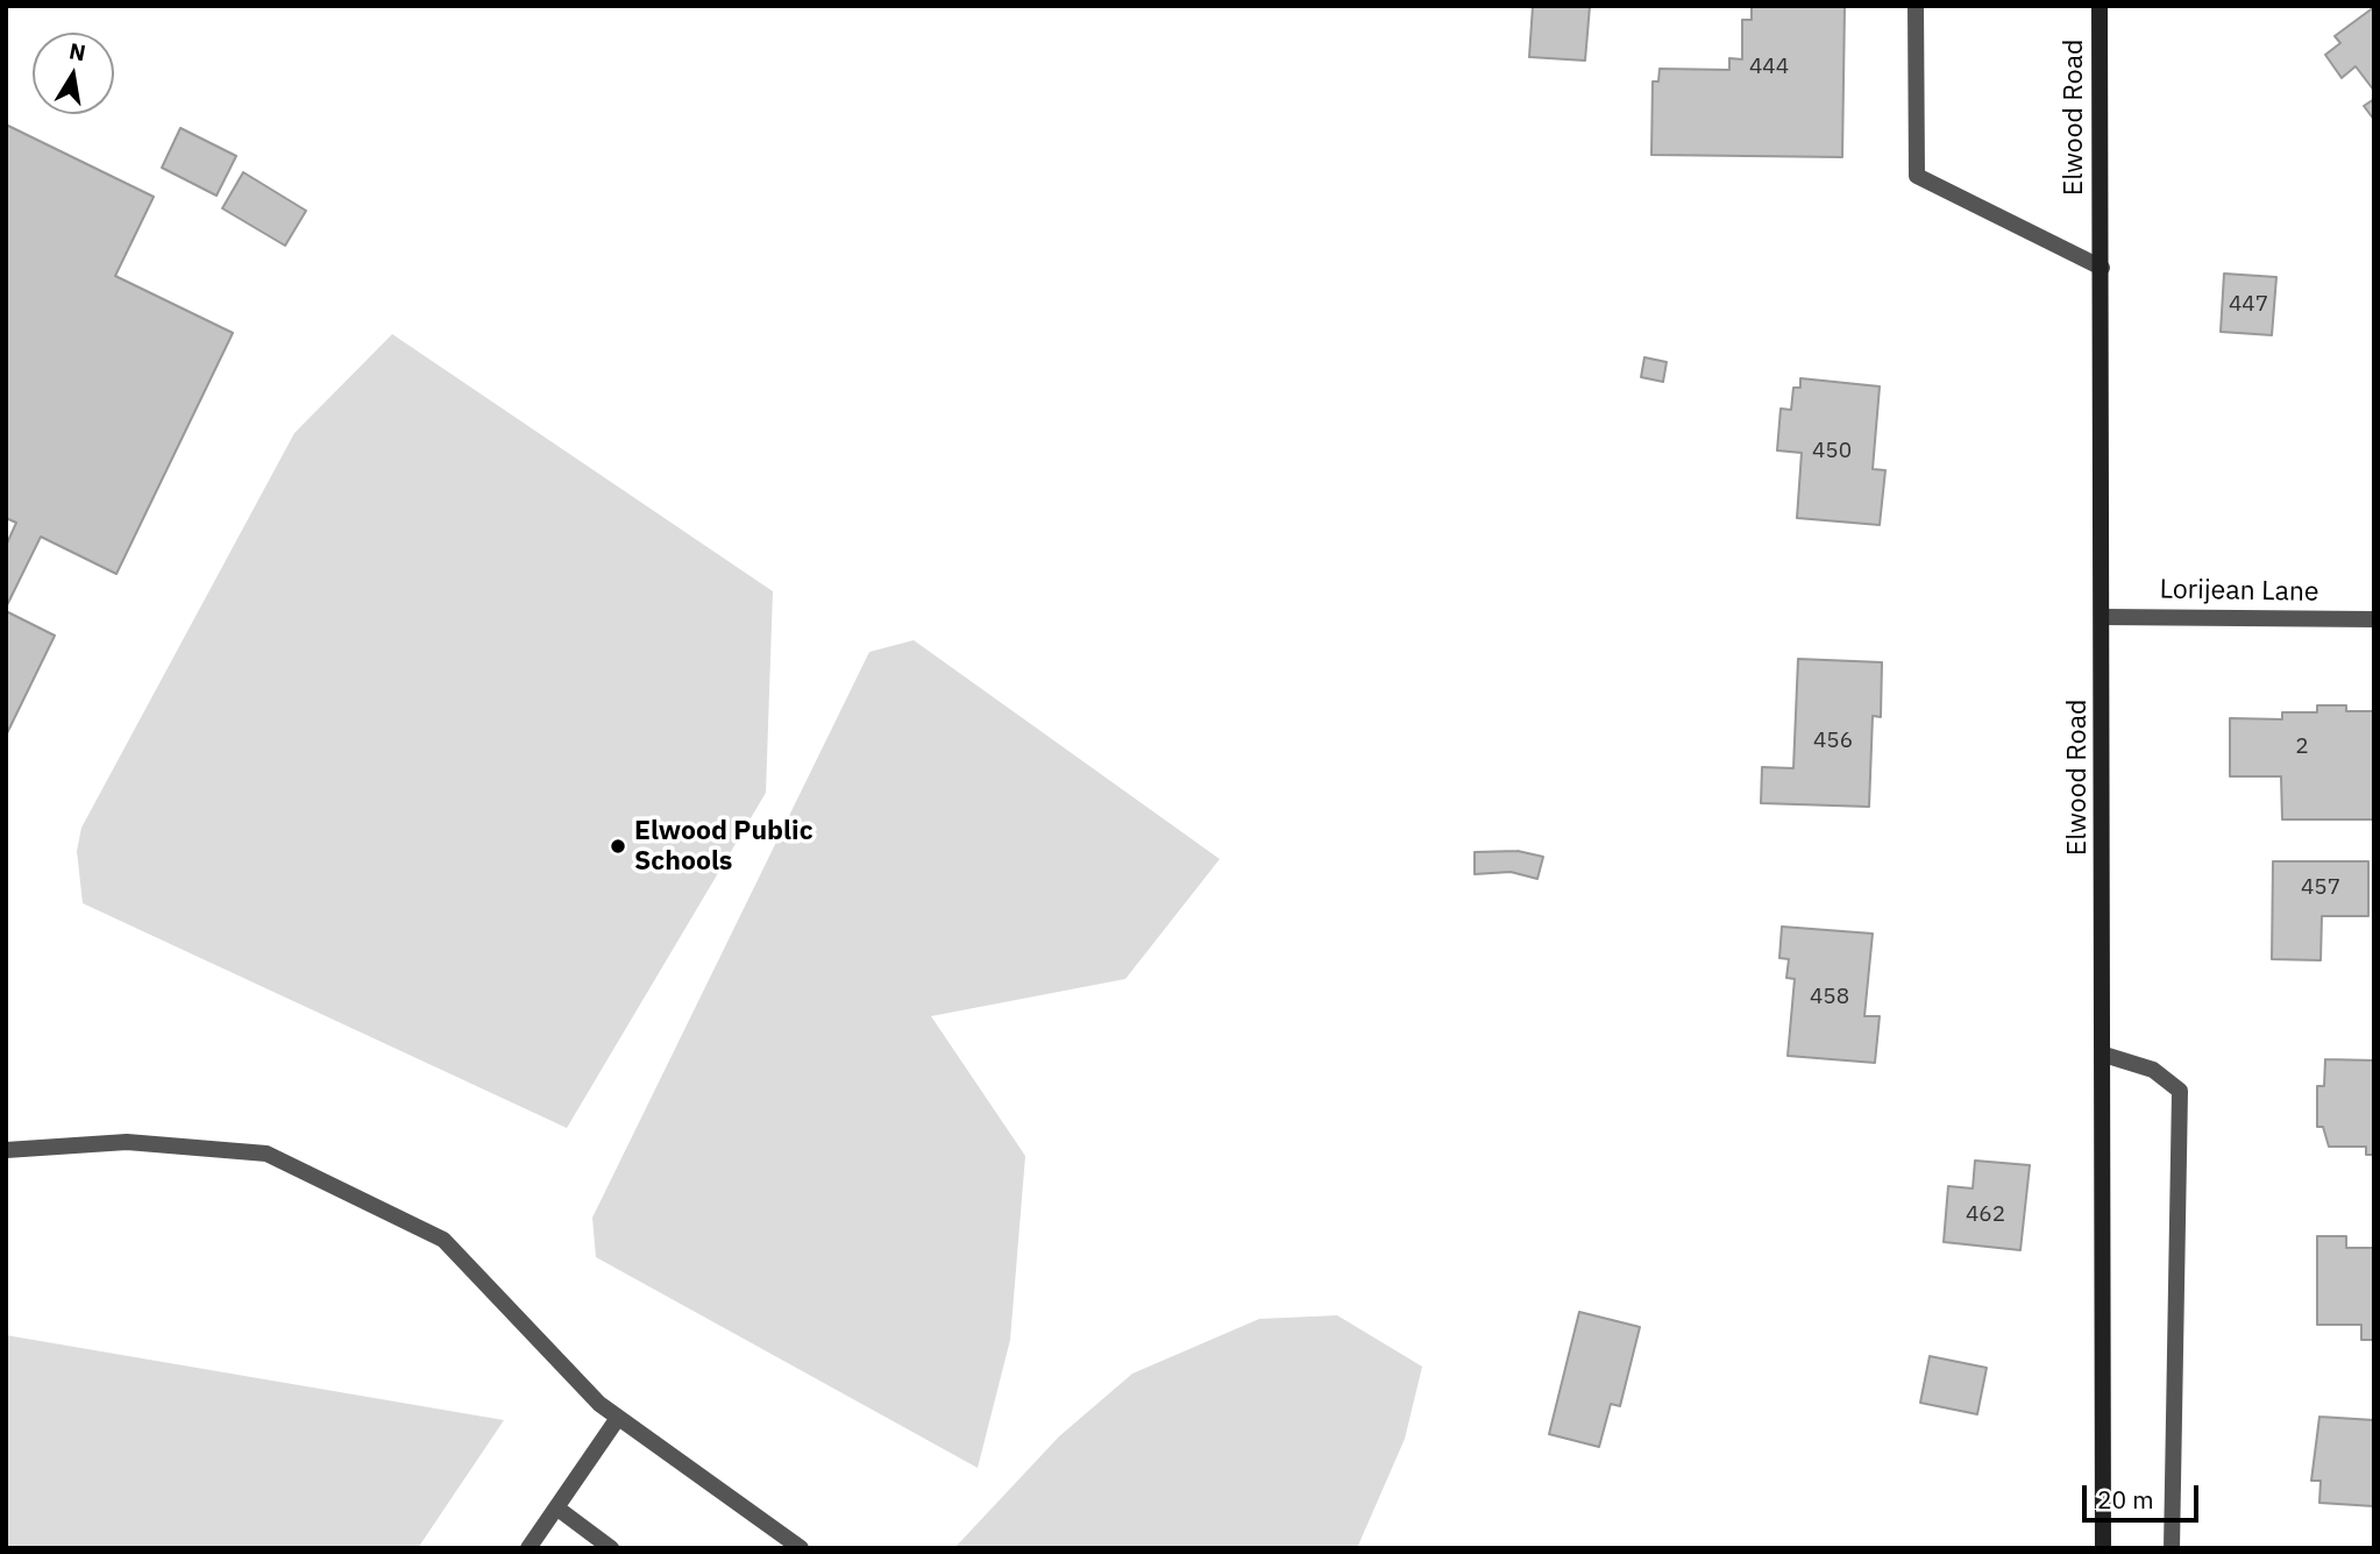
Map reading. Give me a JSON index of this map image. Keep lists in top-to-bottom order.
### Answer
{
  "streets": {
    "main road": ["Elwood Road"],
    "street": ["Lorijean Lane"]
  },
  "crossings": [
    ["Elwood Road", "Lorijean Lane"]
  ],
  "places": ["Elwood Public Schools"],
  "house_numbers": [
    "444",
    "447",
    "450",
    "456",
    "2",
    "457",
    "458",
    "462"
  ],
  "scale_bar": "20 m",
  "north": "top"
}
